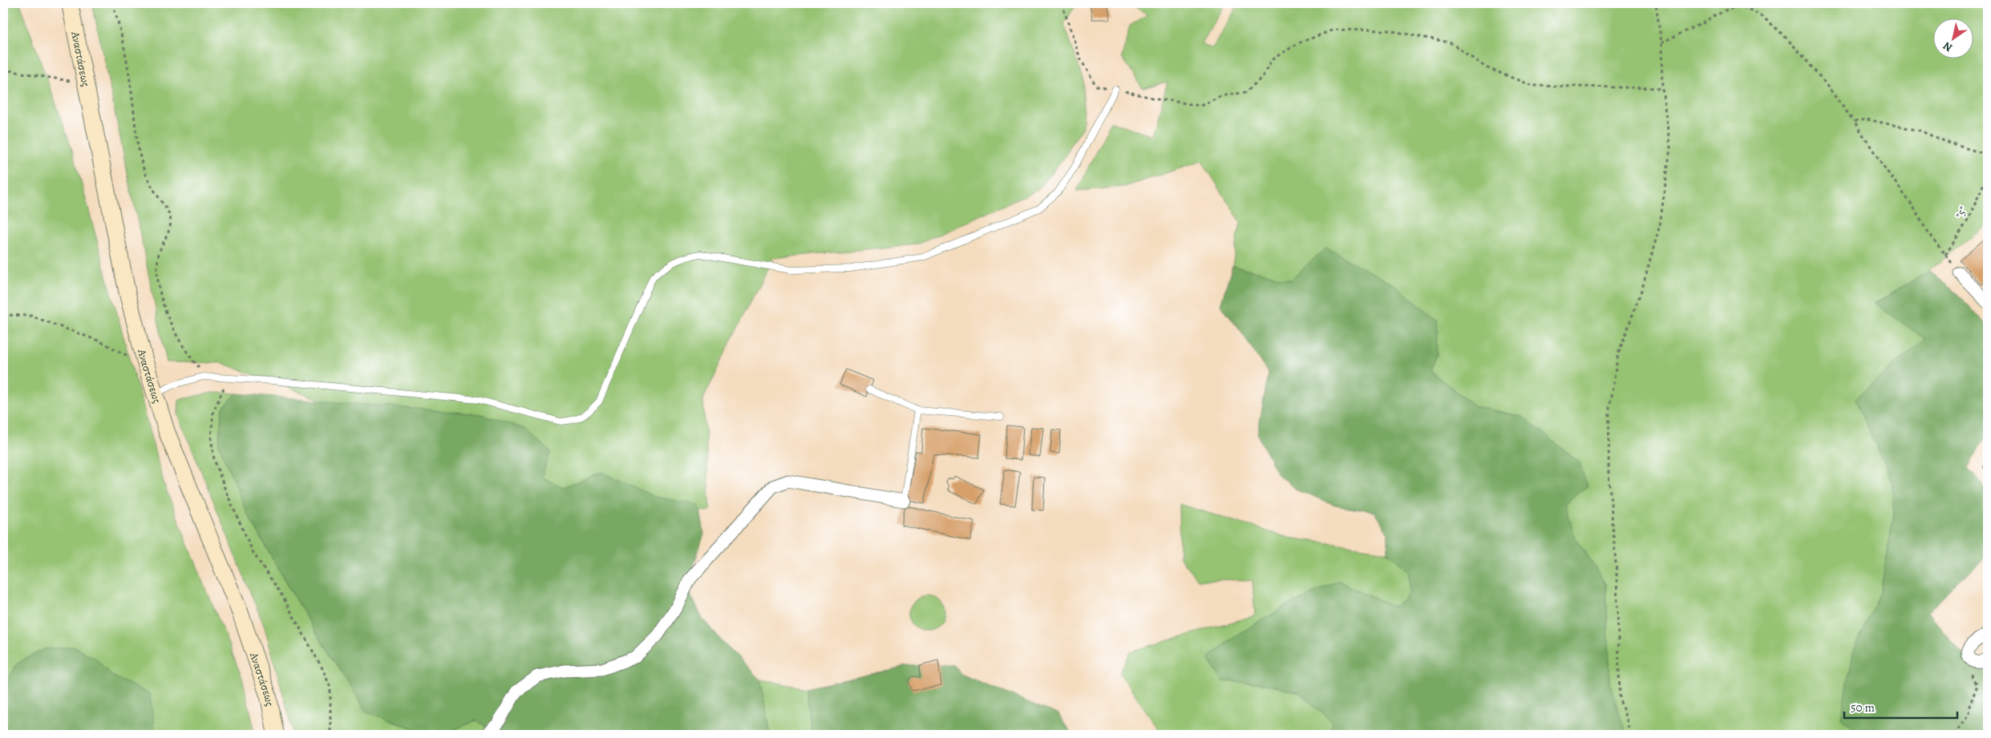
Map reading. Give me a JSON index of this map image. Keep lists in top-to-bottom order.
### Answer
{
  "streets": {
    "street": ["Αναστάσεως"],
    "path": ["\"5\""]
  },
  "scale_bar": "50 m",
  "north": "bottom left"
}
